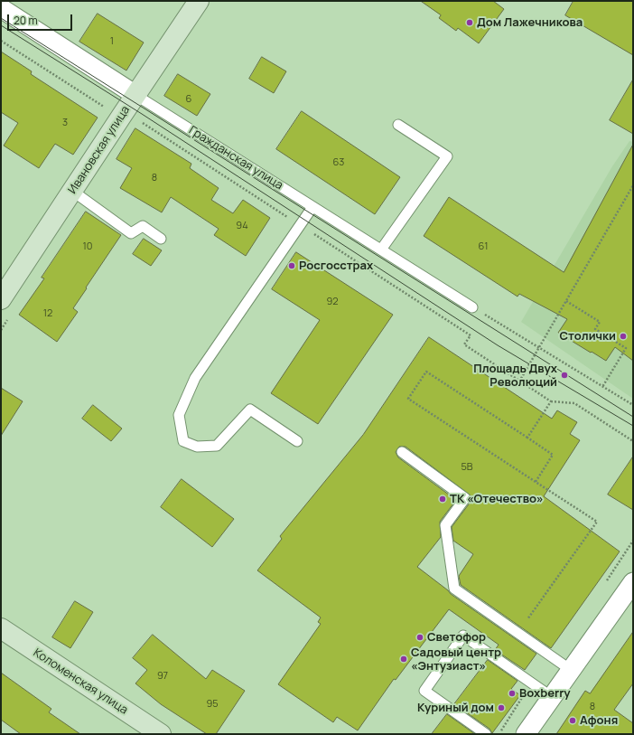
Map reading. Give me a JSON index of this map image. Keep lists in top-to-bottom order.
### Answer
{
  "streets": {
    "main road": ["Ивановская улица", "Коломенская улица"],
    "street": ["Гражданская улица"]
  },
  "crossings": [
    ["Ивановская улица", "Гражданская улица"]
  ],
  "places": [
    "Дом Лажечникова",
    "Росгосстрах",
    "Столички",
    "Площадь Двух Революций",
    "ТК «Отечество»",
    "Светофор",
    "Садовый центр «Энтузиаст»",
    "Boxberry",
    "Куриный дом",
    "Афоня"
  ],
  "house_numbers": [
    "1",
    "6",
    "3",
    "63",
    "8",
    "94",
    "10",
    "61",
    "92",
    "12",
    "5В",
    "97",
    "95",
    "8"
  ],
  "scale_bar": "20 m"
}
